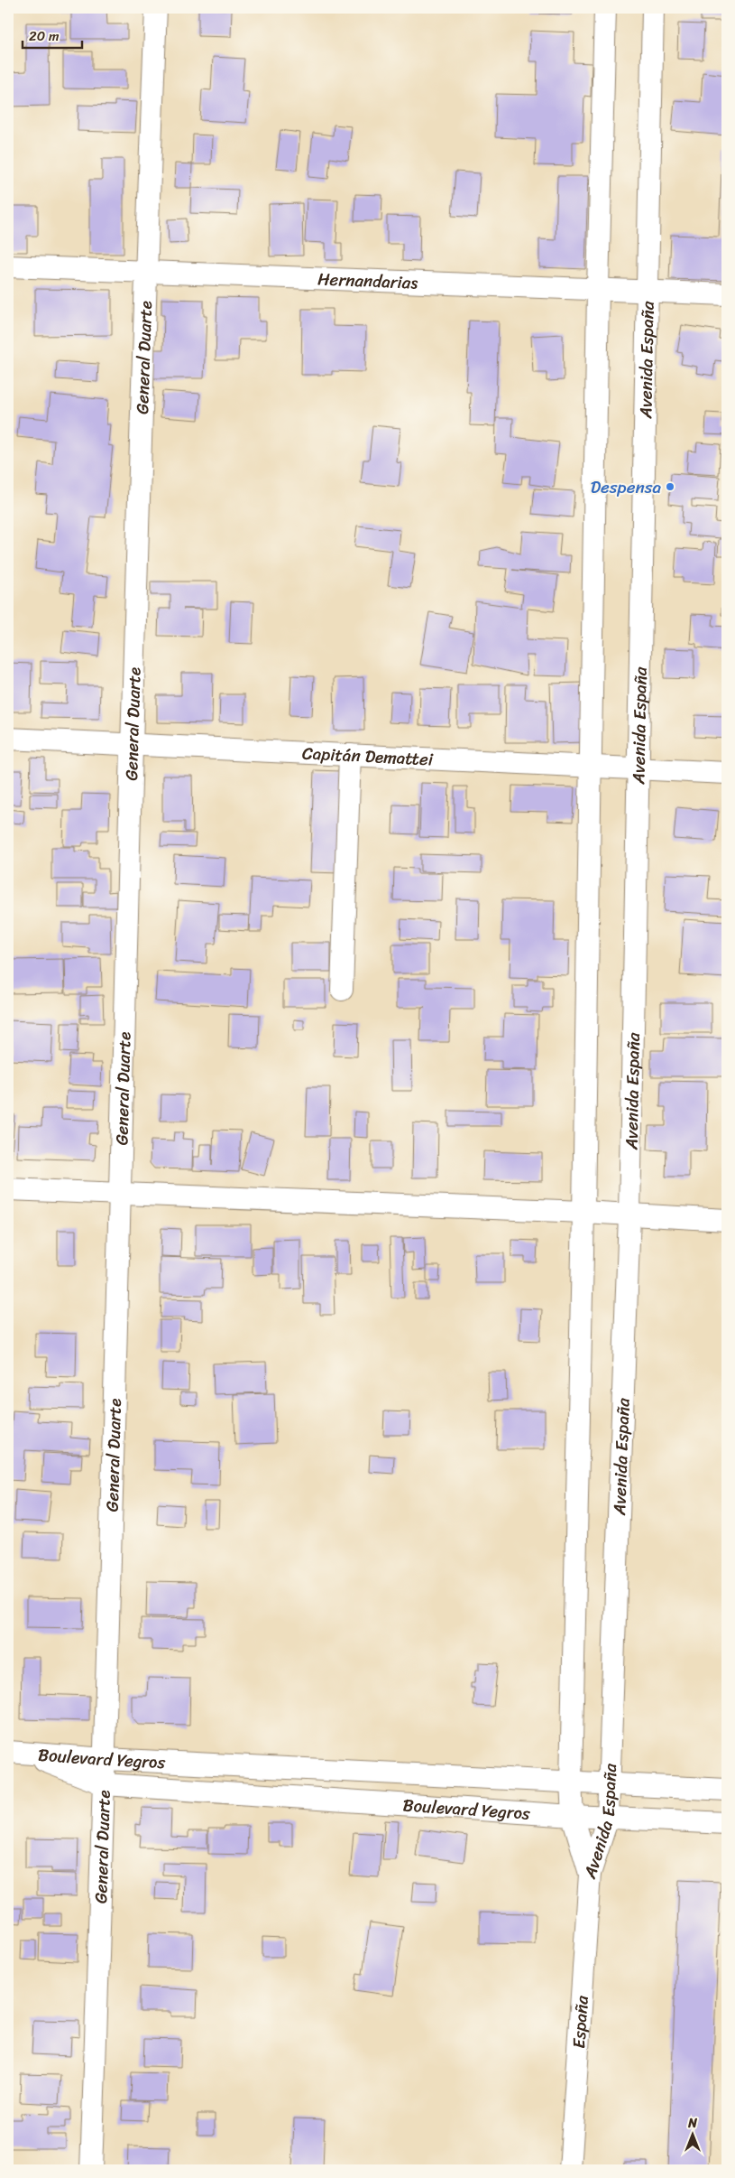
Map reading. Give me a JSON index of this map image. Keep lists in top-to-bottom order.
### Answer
{
  "streets": {
    "street": [
      "Hernandarias",
      "General Duarte",
      "Avenida España",
      "Capitán Demattei",
      "Boulevard Yegros",
      "España"
    ]
  },
  "crossings": [
    ["Hernandarias", "General Duarte"],
    ["Hernandarias", "Avenida España"],
    ["General Duarte", "Capitán Demattei"],
    ["General Duarte", "Boulevard Yegros"],
    ["Avenida España", "Capitán Demattei"],
    ["Avenida España", "Boulevard Yegros"],
    ["Avenida España", "España"]
  ],
  "places": ["Despensa"],
  "scale_bar": "20 m",
  "north": "top"
}
